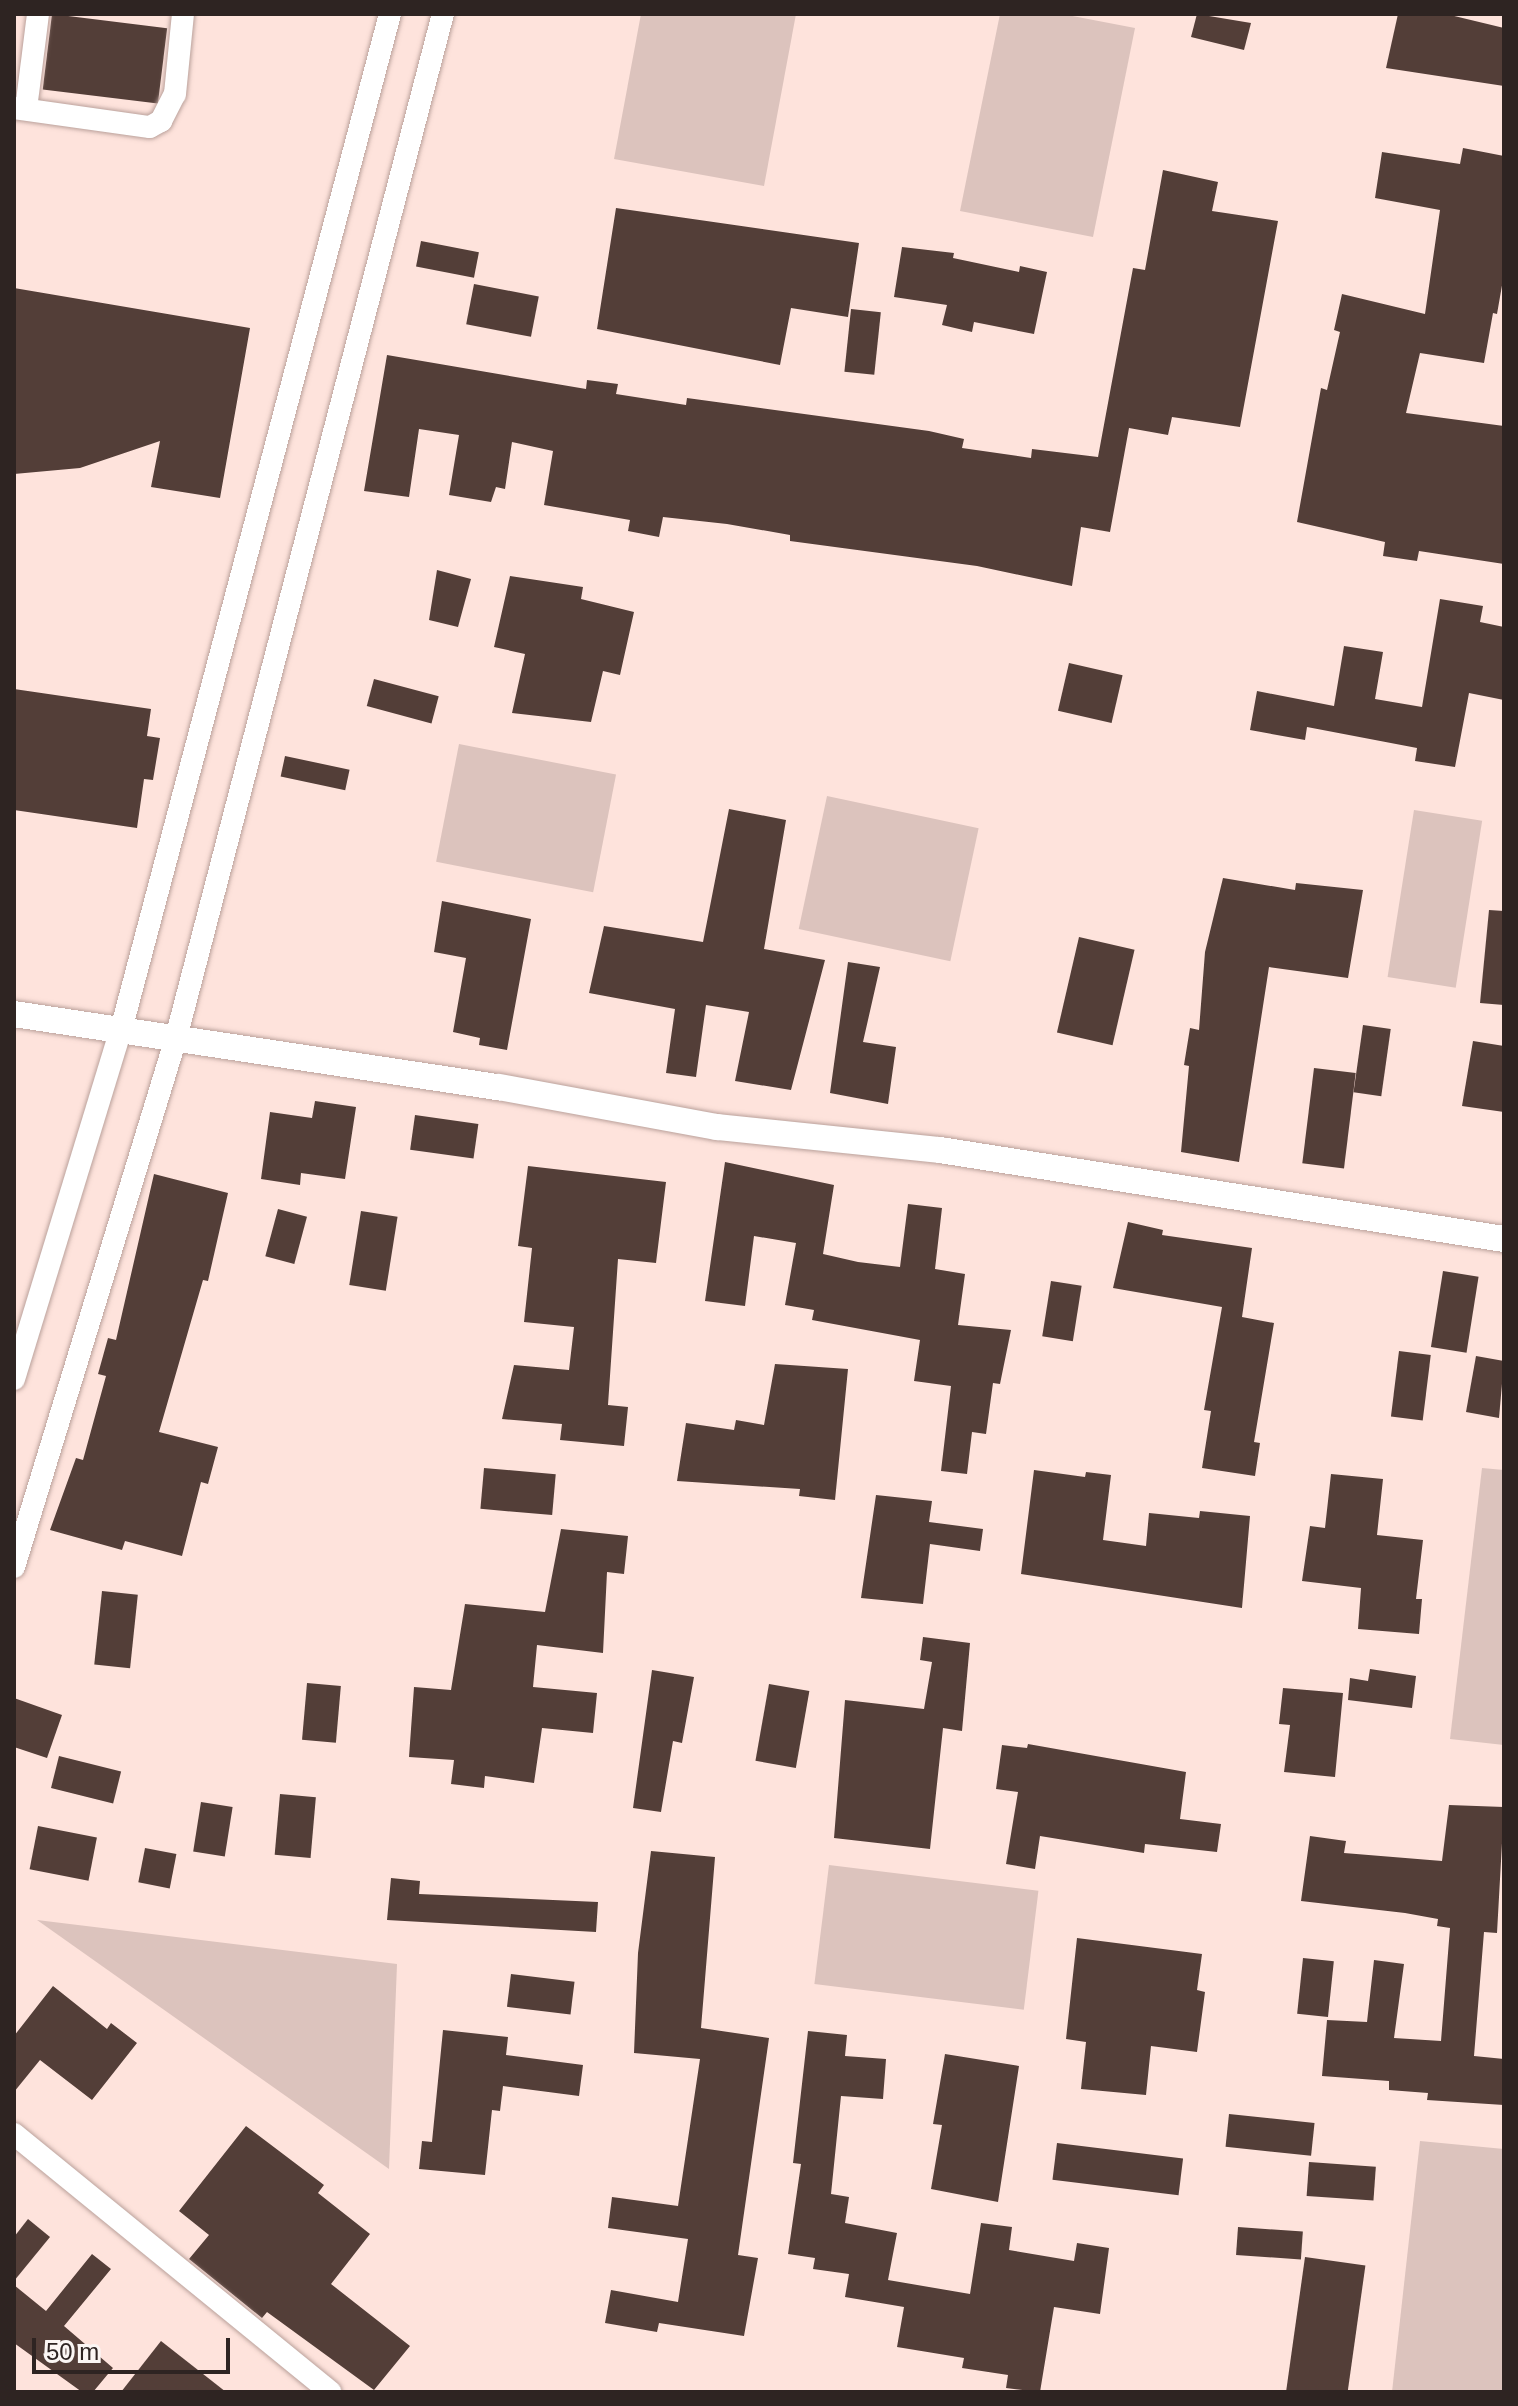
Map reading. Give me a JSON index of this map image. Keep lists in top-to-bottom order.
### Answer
{
  "scale_bar": "50 m"
}
